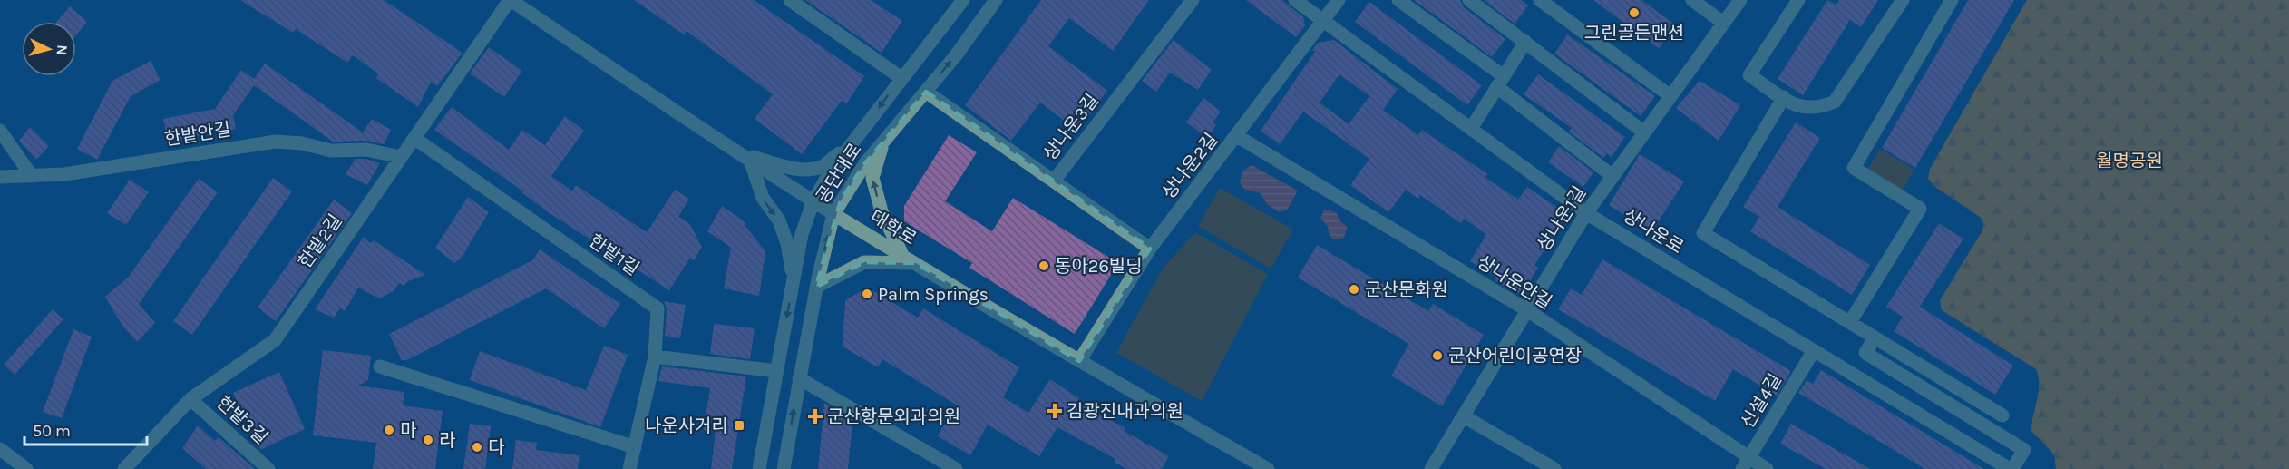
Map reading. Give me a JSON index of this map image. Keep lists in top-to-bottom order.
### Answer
{
  "streets": {
    "street": [
      "상나운3길",
      "한밭안길",
      "상나운2길",
      "공단대로",
      "상나운1길",
      "대학로",
      "상나운로",
      "한밭2길",
      "한밭1길",
      "상나운안길",
      "신설4길",
      "한밭3길"
    ]
  },
  "crossings": [
    ["상나운3길", "공단대로"],
    ["한밭안길", "한밭2길"],
    ["상나운2길", "대학로"],
    ["상나운2길", "상나운로"],
    ["상나운2길", "상나운안길"],
    ["공단대로", "대학로"],
    ["상나운1길", "상나운로"],
    ["상나운1길", "상나운안길"],
    ["대학로", "한밭2길"],
    ["상나운로", "신설4길"],
    ["한밭2길", "한밭1길"],
    ["한밭2길", "한밭3길"],
    ["상나운안길", "신설4길"]
  ],
  "parks": ["월명공원"],
  "places": {
    "other": [
      "그린골든맨션",
      "동아26빌딩",
      "군산문화원",
      "Palm Springs",
      "군산어린이공연장",
      "마",
      "라",
      "다"
    ],
    "health": ["김광진내과의원", "군산항문외과의원"],
    "transit": ["나운사거리"]
  },
  "scale_bar": "50 m",
  "north": "right"
}
